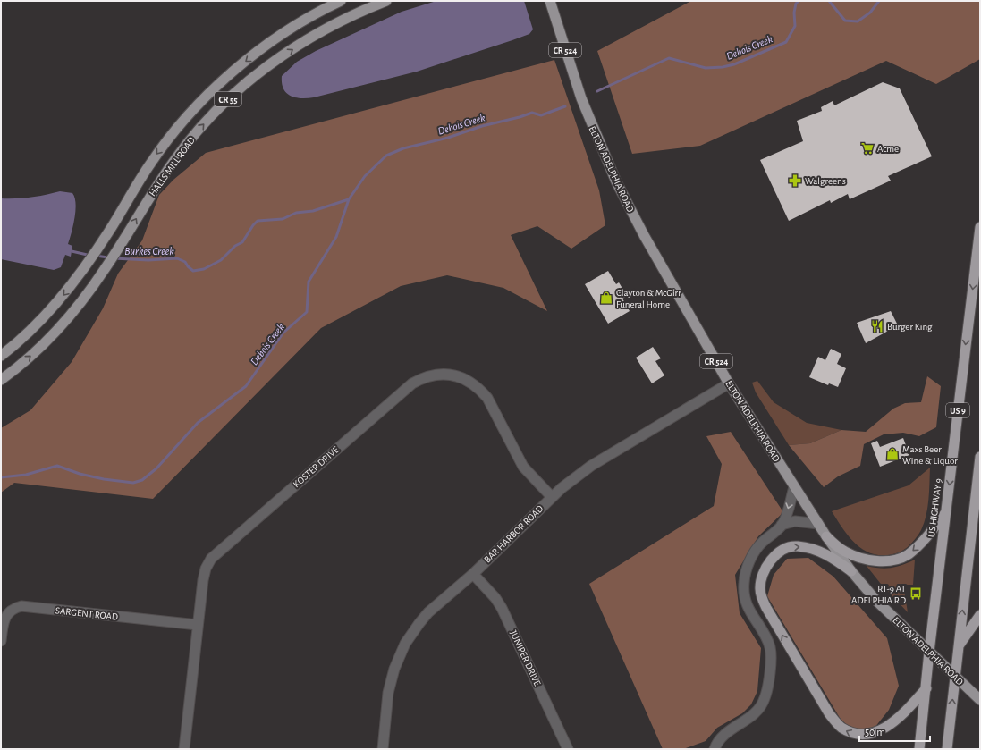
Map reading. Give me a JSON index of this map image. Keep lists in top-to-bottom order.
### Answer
{
  "streets": {
    "highway": ["US 9", "US HIGHWAY 9"],
    "main road": [
      "CR 524",
      "CR 55",
      "HALLS MILL ROAD",
      "ELTON ADELPHIA ROAD"
    ],
    "street": [
      "KOSTER DRIVE",
      "BAR HARBOR ROAD",
      "SARGENT ROAD",
      "JUNIPER DRIVE"
    ]
  },
  "crossings": [
    ["ELTON ADELPHIA ROAD", "US HIGHWAY 9"],
    ["ELTON ADELPHIA ROAD", "BAR HARBOR ROAD"],
    ["KOSTER DRIVE", "BAR HARBOR ROAD"],
    ["KOSTER DRIVE", "SARGENT ROAD"],
    ["BAR HARBOR ROAD", "JUNIPER DRIVE"]
  ],
  "one_way": ["US HIGHWAY 9"],
  "water": ["Debois Creek", "Burkes Creek"],
  "places": {
    "supermarket": ["Acme"],
    "pharmacy": ["Walgreens"],
    "shop": ["Clayton & McGirr Funeral Home", "Maxs Beer Wine & Liquor"],
    "restaurant": ["Burger King"],
    "bus stop": ["RT-9 AT ADELPHIA RD"]
  },
  "scale_bar": "50 m"
}
